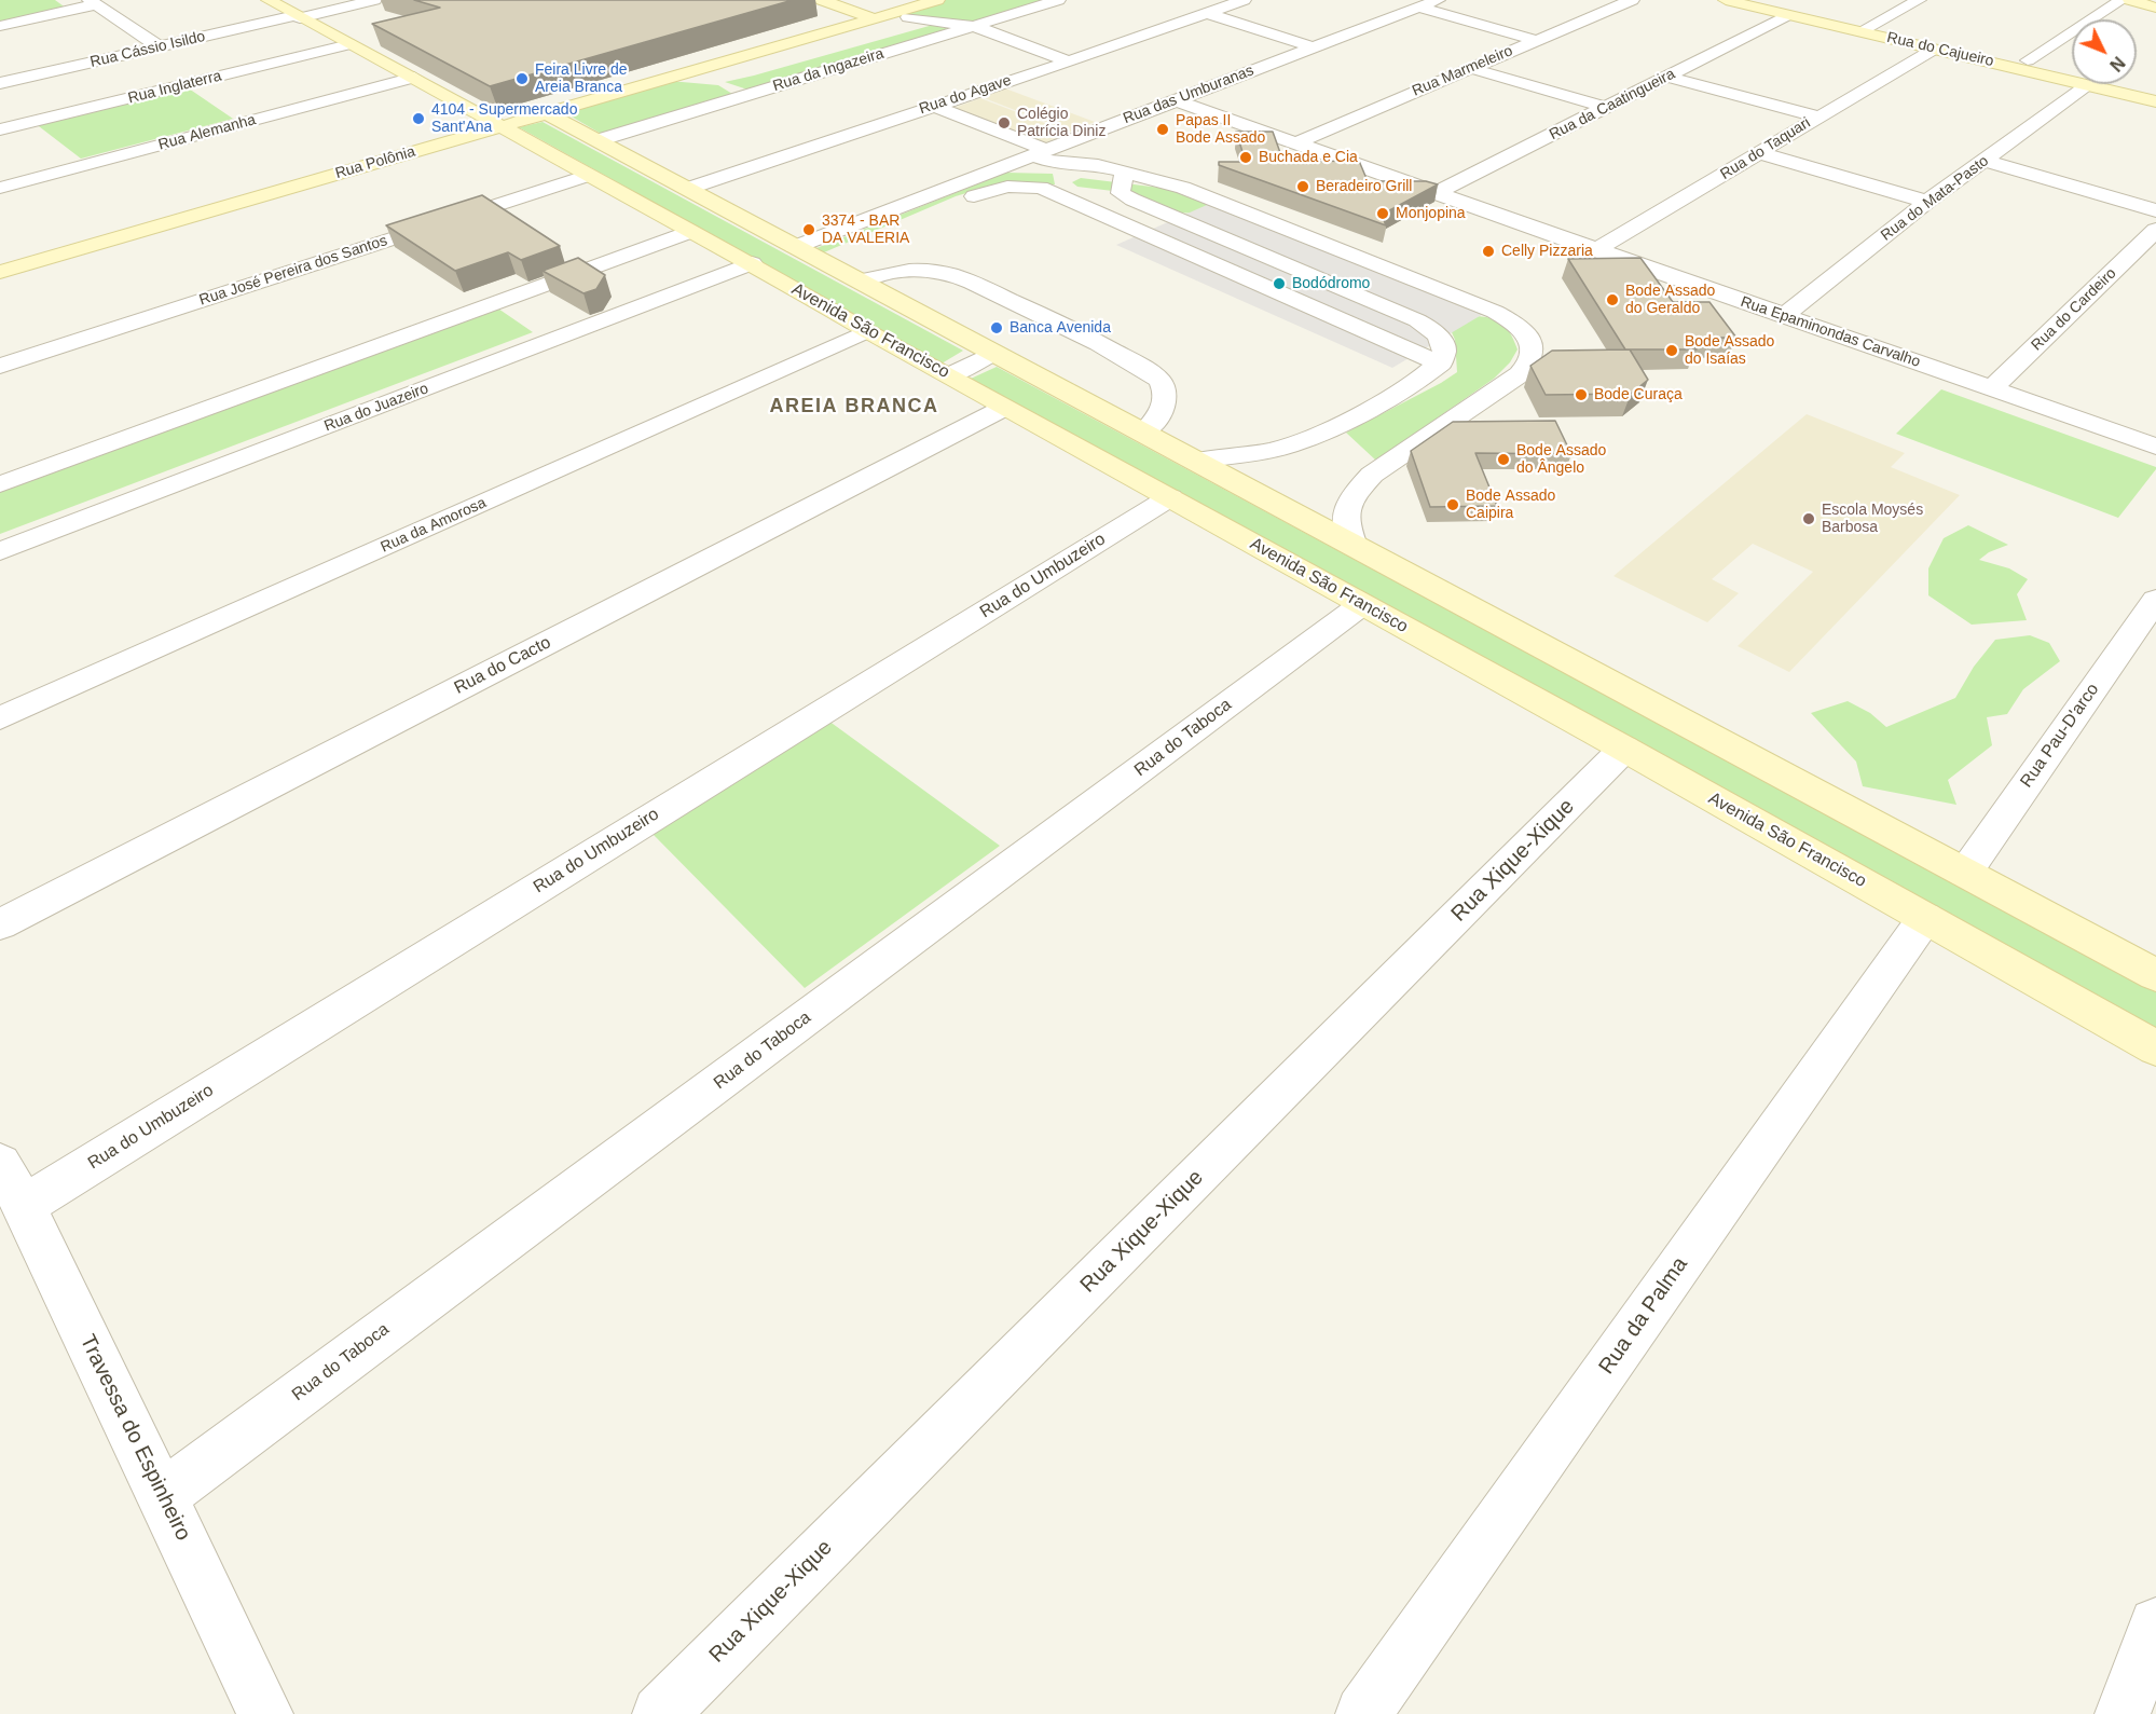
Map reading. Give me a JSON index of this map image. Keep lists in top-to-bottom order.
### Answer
{
  "streets": {
    "main road": ["Rua do Cajueiro", "Rua Polônia", "Avenida São Francisco"],
    "street": [
      "Rua Cássio Isildo",
      "Rua da Ingazeira",
      "Rua Marmeleiro",
      "Rua Inglaterra",
      "Rua do Agave",
      "Rua das Umburanas",
      "Rua da Caatingueira",
      "Rua Alemanha",
      "Rua do Taquari",
      "Rua do Mata-Pasto",
      "Rua José Pereira dos Santos",
      "Rua do Cardeiro",
      "Rua Epaminondas Carvalho",
      "Rua do Juazeiro",
      "Rua da Amorosa",
      "Rua do Umbuzeiro",
      "Rua do Cacto",
      "Rua Pau-D'arco",
      "Rua do Taboca",
      "Rua Xique-Xique",
      "Rua da Palma",
      "Travessa do Espinheiro"
    ]
  },
  "crossings": [
    ["Rua do Cajueiro", "Rua da Caatingueira"],
    ["Rua do Cajueiro", "Rua do Taquari"],
    ["Rua do Cajueiro", "Rua do Mata-Pasto"],
    ["Rua Marmeleiro", "Rua Epaminondas Carvalho"],
    ["Rua das Umburanas", "Rua Epaminondas Carvalho"],
    ["Rua da Caatingueira", "Rua Epaminondas Carvalho"],
    ["Rua do Taquari", "Rua Epaminondas Carvalho"],
    ["Rua Polônia", "Avenida São Francisco"],
    ["Rua do Mata-Pasto", "Rua Epaminondas Carvalho"],
    ["Rua José Pereira dos Santos", "Avenida São Francisco"],
    ["Rua do Cardeiro", "Rua Epaminondas Carvalho"],
    ["Avenida São Francisco", "Rua do Juazeiro"],
    ["Avenida São Francisco", "Rua da Amorosa"],
    ["Avenida São Francisco", "Rua do Umbuzeiro"],
    ["Avenida São Francisco", "Rua do Cacto"],
    ["Avenida São Francisco", "Rua do Taboca"],
    ["Avenida São Francisco", "Rua Xique-Xique"],
    ["Avenida São Francisco", "Rua da Palma"],
    ["Rua do Umbuzeiro", "Travessa do Espinheiro"],
    ["Rua do Taboca", "Travessa do Espinheiro"]
  ],
  "districts": ["AREIA BRANCA"],
  "places": [
    "Feira Livre de Areia Branca",
    "4104 - Supermercado Sant'Ana",
    "Colégio Patrícia Diniz",
    "Papas II Bode Assado",
    "Buchada e Cia",
    "Beradeiro Grill",
    "Monjopina",
    "3374 - BAR DA VALERIA",
    "Celly Pizzaria",
    "Bodódromo",
    "Bode Assado do Geraldo",
    "Banca Avenida",
    "Bode Assado do Isaías",
    "Bode Curaça",
    "Bode Assado do Ângelo",
    "Bode Assado Caipira",
    "Escola Moysés Barbosa"
  ],
  "north": "bottom right"
}
